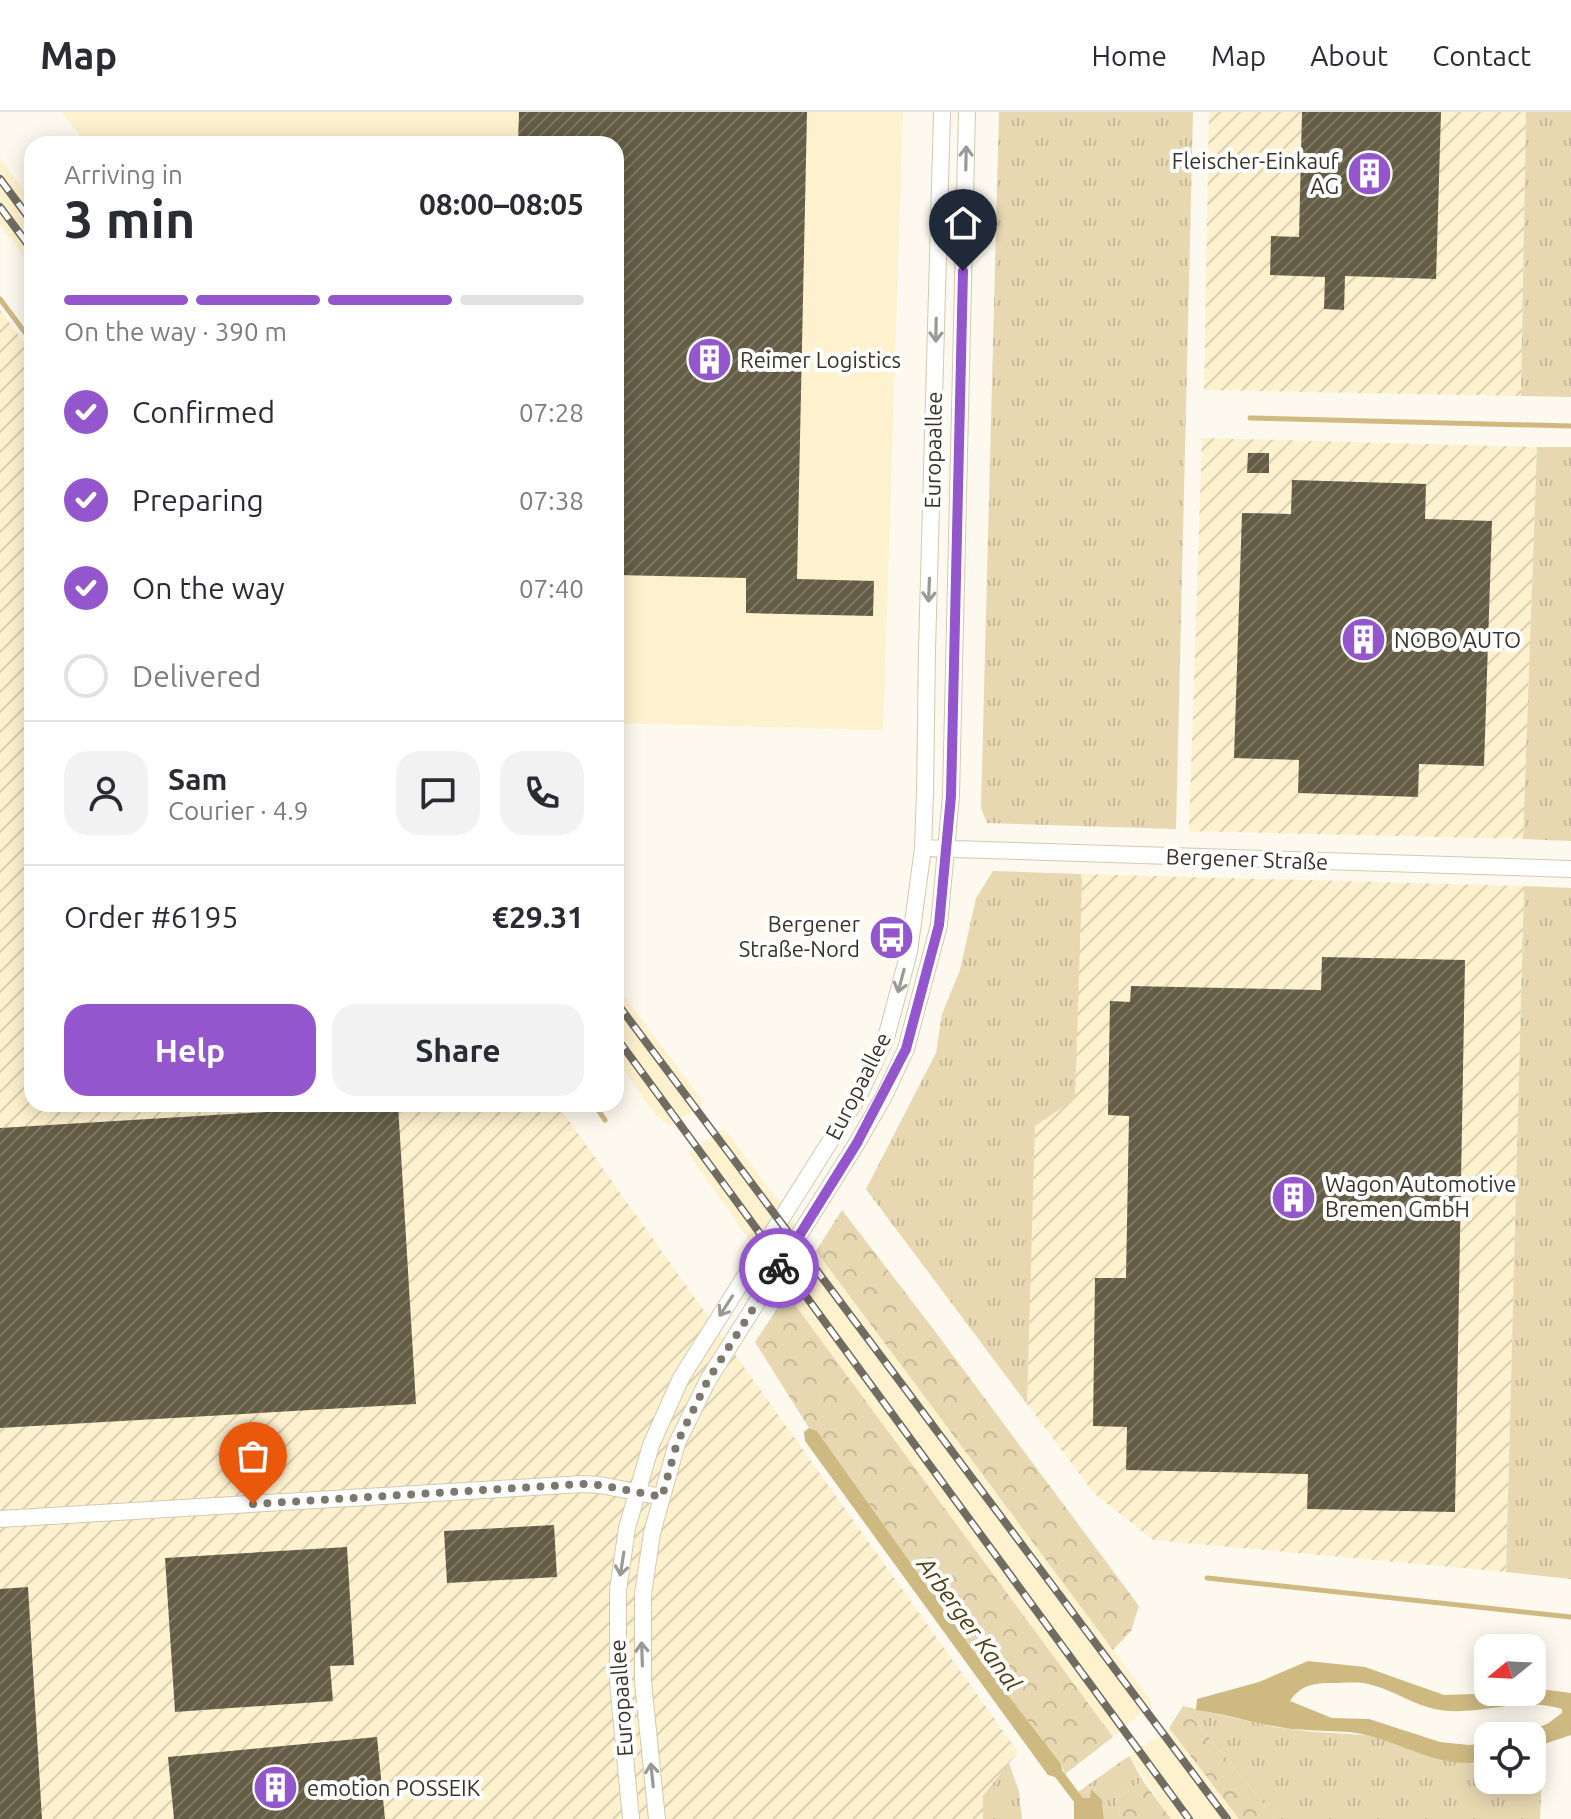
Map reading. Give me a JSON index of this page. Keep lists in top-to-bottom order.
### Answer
{
  "streets": {
    "street": ["Europaallee", "Bergener Straße"]
  },
  "crossings": [
    ["Europaallee", "Bergener Straße"]
  ],
  "water": ["Arberger Kanal"],
  "places": {
    "building": [
      "Fleischer-Einkauf AG",
      "Reimer Logistics",
      "NOBO AUTO",
      "Wagon Automotive Bremen GmbH",
      "emotion POSSEIK"
    ],
    "bus stop": ["Bergener Straße-Nord"]
  },
  "north": "left",
  "page": {
    "header": "Map",
    "nav": [
      "Home",
      "Map",
      "About",
      "Contact"
    ],
    "heading": ["3 min", "Arriving in", "08:00–08:05"],
    "panel": [
      "Sam",
      "Courier · 4.9",
      "Order #6195",
      "€29.31"
    ],
    "bar": "On the way · 390 m",
    "list": [
      ["Confirmed", "07:28"],
      ["Preparing", "07:38"],
      ["On the way", "07:40"],
      "Delivered"
    ],
    "buttons": ["Help", "Share"]
  }
}
